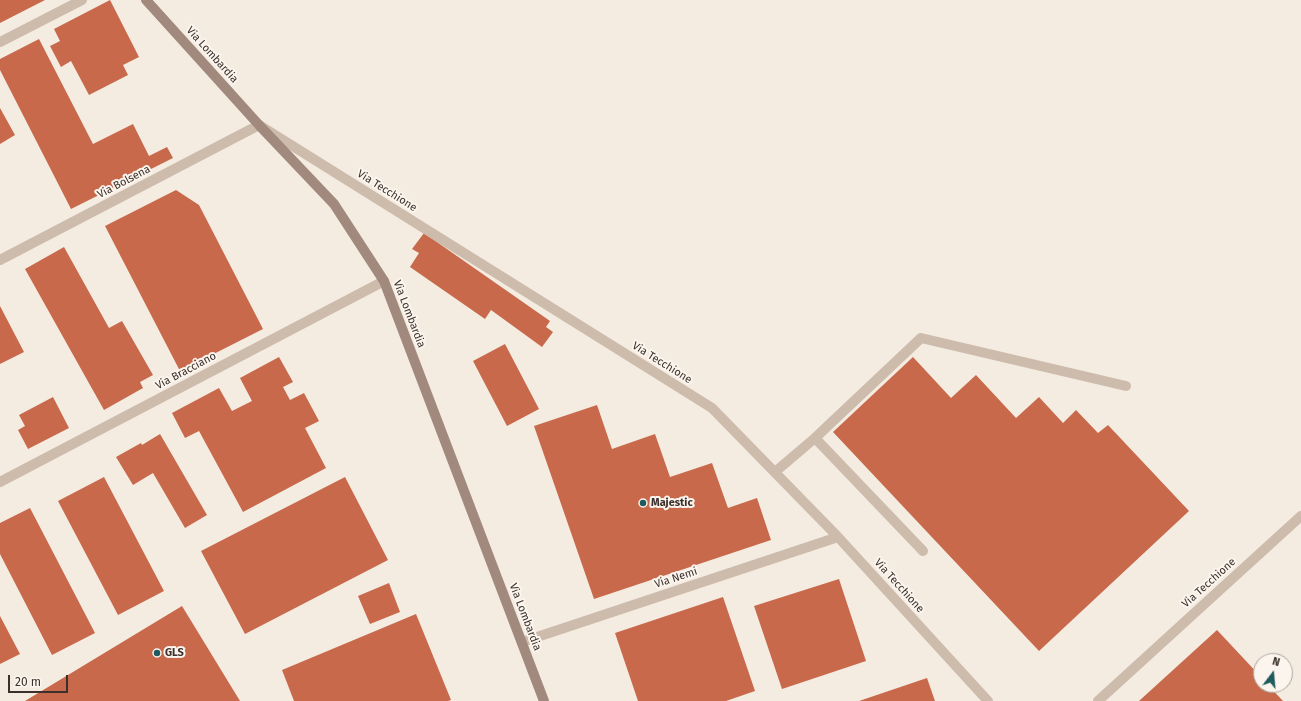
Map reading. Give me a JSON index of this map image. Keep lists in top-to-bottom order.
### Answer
{
  "streets": {
    "street": [
      "Via Lombardia",
      "Via Bolsena",
      "Via Tecchione",
      "Via Bracciano",
      "Via Nemi"
    ]
  },
  "crossings": [
    ["Via Lombardia", "Via Bolsena"],
    ["Via Lombardia", "Via Tecchione"],
    ["Via Lombardia", "Via Bracciano"],
    ["Via Lombardia", "Via Nemi"],
    ["Via Bolsena", "Via Tecchione"],
    ["Via Tecchione", "Via Nemi"]
  ],
  "places": ["Majestic", "GLS"],
  "scale_bar": "20 m",
  "north": "top"
}
